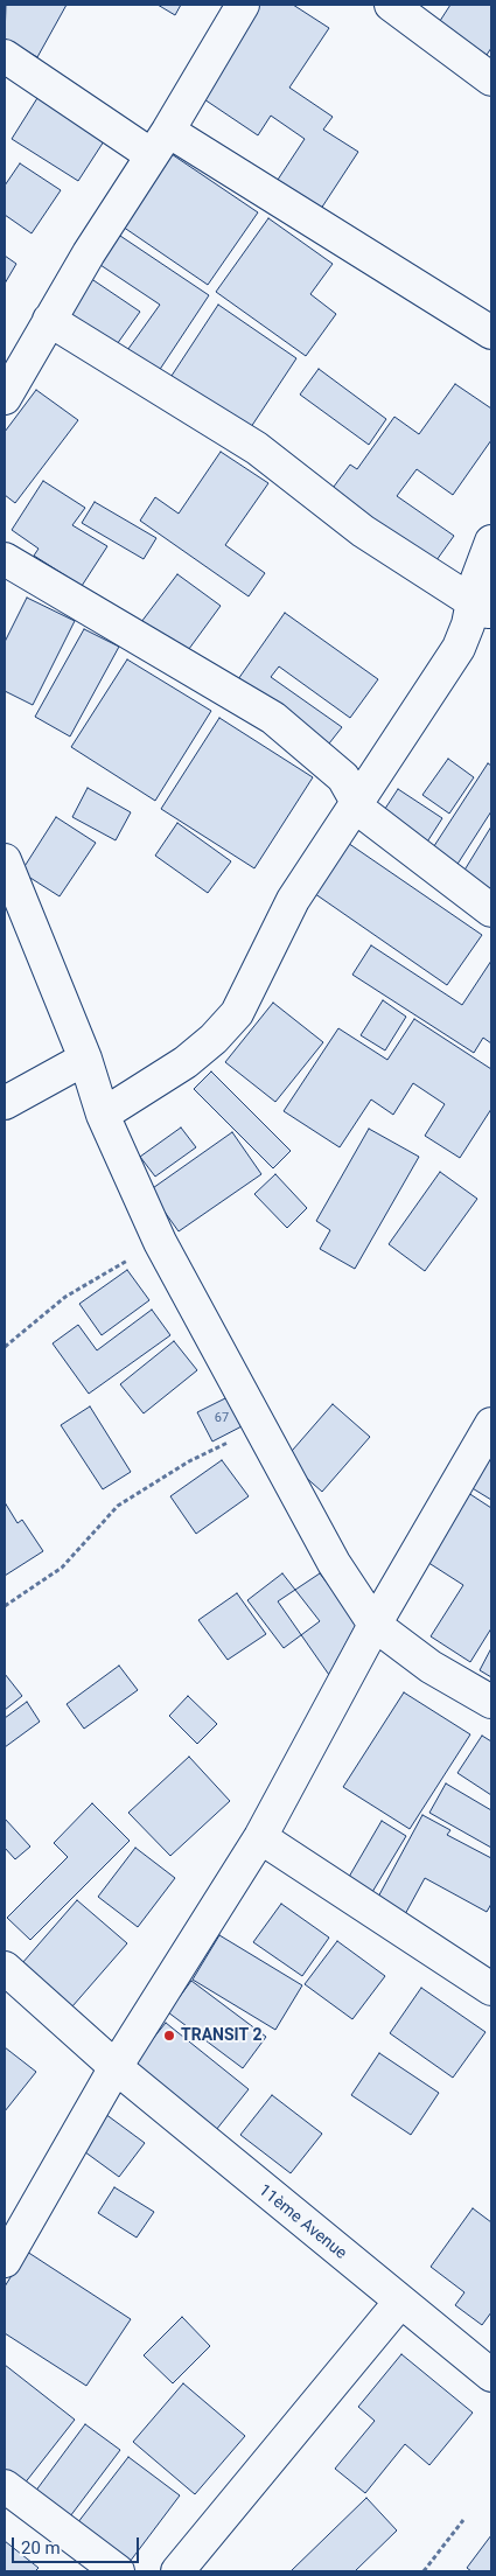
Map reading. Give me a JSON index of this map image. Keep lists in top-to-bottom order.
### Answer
{
  "streets": {
    "street": ["11ème Avenue"]
  },
  "places": ["TRANSIT 2"],
  "house_numbers": ["67"],
  "scale_bar": "20 m"
}
